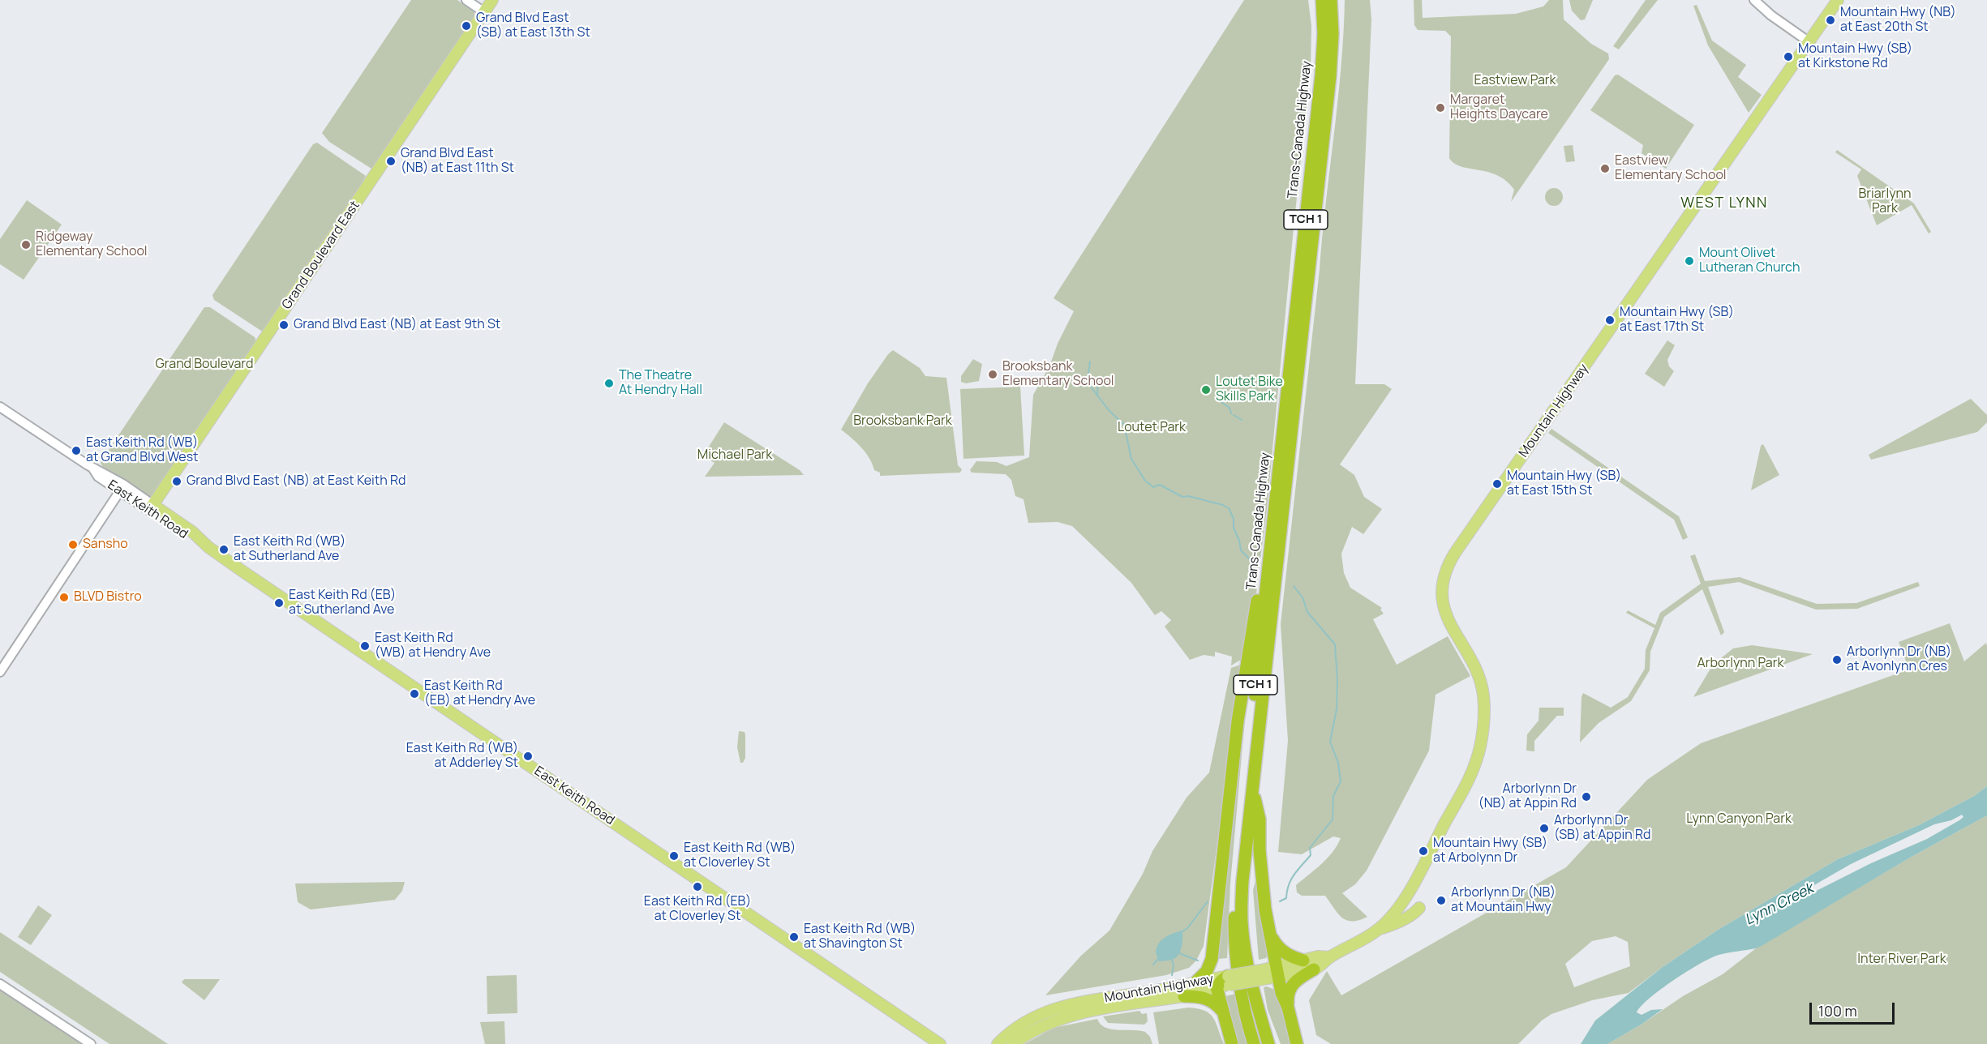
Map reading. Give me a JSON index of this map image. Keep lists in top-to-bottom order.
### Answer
{
  "streets": {
    "highway": ["Trans-Canada Highway", "TCH 1"],
    "main road": ["Grand Boulevard East", "Mountain Highway", "East Keith Road"]
  },
  "crossings": [
    ["Trans-Canada Highway", "TCH 1"],
    ["Grand Boulevard East", "East Keith Road"]
  ],
  "districts": ["WEST LYNN"],
  "water": ["Lynn Creek"],
  "parks": [
    "Eastview Park",
    "Briarlynn Park",
    "Grand Boulevard",
    "Brooksbank Park",
    "Loutet Park",
    "Michael Park",
    "Arborlynn Park",
    "Lynn Canyon Park",
    "Inter River Park"
  ],
  "places": [
    "Mountain Hwy (NB) at East 20th St",
    "Grand Blvd East (SB) at East 13th St",
    "Mountain Hwy (SB) at Kirkstone Rd",
    "Margaret Heights Daycare",
    "Grand Blvd East (NB) at East 11th St",
    "Eastview Elementary School",
    "Ridgeway Elementary School",
    "Mount Olivet Lutheran Church",
    "Mountain Hwy (SB) at East 17th St",
    "Grand Blvd East (NB) at East 9th St",
    "Brooksbank Elementary School",
    "The Theatre At Hendry Hall",
    "Loutet Bike Skills Park",
    "East Keith Rd (WB) at Grand Blvd West",
    "Grand Blvd East (NB) at East Keith Rd",
    "Mountain Hwy (SB) at East 15th St",
    "Sansho",
    "East Keith Rd (WB) at Sutherland Ave",
    "BLVD Bistro",
    "East Keith Rd (EB) at Sutherland Ave",
    "East Keith Rd (WB) at Hendry Ave",
    "Arborlynn Dr (NB) at Avonlynn Cres",
    "East Keith Rd (EB) at Hendry Ave",
    "East Keith Rd (WB) at Adderley St",
    "Arborlynn Dr (NB) at Appin Rd",
    "Arborlynn Dr (SB) at Appin Rd",
    "Mountain Hwy (SB) at Arbolynn Dr",
    "East Keith Rd (WB) at Cloverley St",
    "East Keith Rd (EB) at Cloverley St",
    "Arborlynn Dr (NB) at Mountain Hwy",
    "East Keith Rd (WB) at Shavington St"
  ],
  "scale_bar": "100 m"
}
